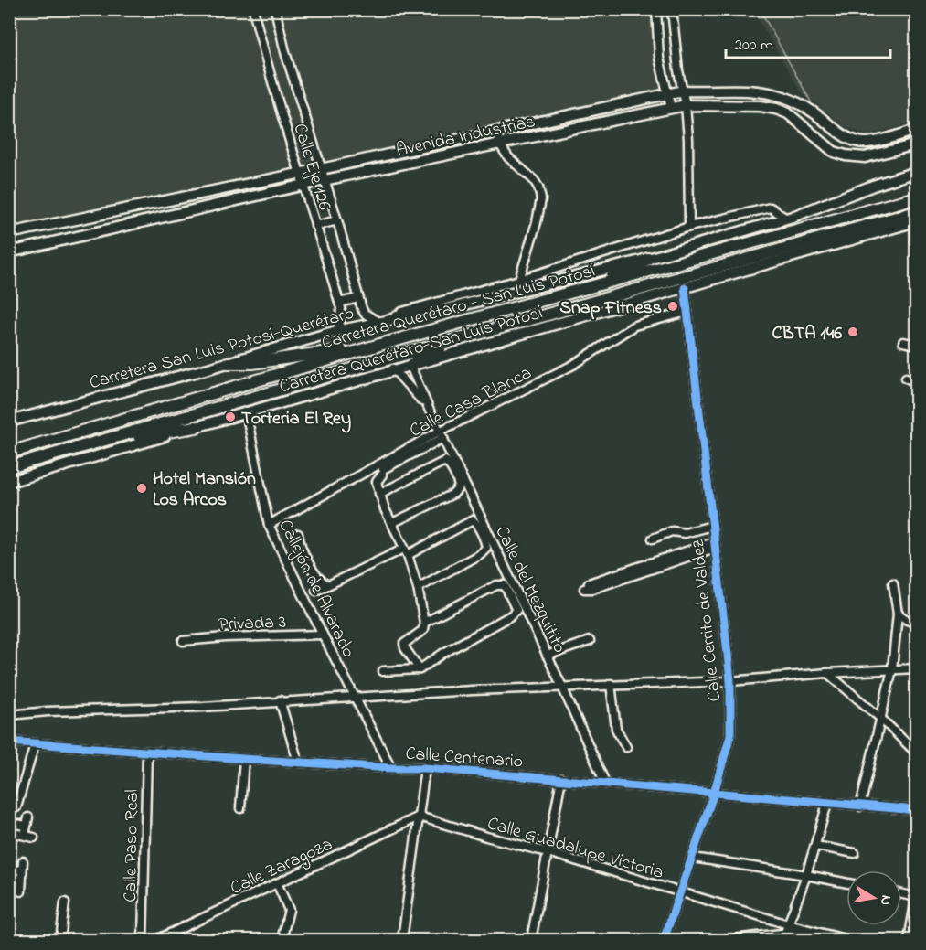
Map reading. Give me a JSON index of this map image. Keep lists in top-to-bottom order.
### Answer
{
  "streets": {
    "highway": ["Carretera Querétaro - San Luis Potosí"],
    "main road": ["Avenida Industrias", "Carretera San Luis Potosí-Querétaro", "Carretera Querétaro-San Luis Potosí"],
    "street": [
      "Calle Eje 126",
      "Calle Casa Blanca",
      "Callejón de Alvarado",
      "Calle del Mezquitito",
      "Calle Cerrito de Valdez",
      "Privada 3",
      "Calle Centenario",
      "Calle Paso Real",
      "Calle Guadalupe Victoria",
      "Calle Zaragoza"
    ]
  },
  "crossings": [
    ["Avenida Industrias", "Calle Eje 126"],
    ["Calle Eje 126", "Carretera San Luis Potosí-Querétaro"],
    ["Carretera Querétaro-San Luis Potosí", "Callejón de Alvarado"],
    ["Carretera Querétaro-San Luis Potosí", "Calle del Mezquitito"],
    ["Carretera Querétaro-San Luis Potosí", "Calle Cerrito de Valdez"],
    ["Calle Casa Blanca", "Calle del Mezquitito"],
    ["Calle Casa Blanca", "Calle Cerrito de Valdez"],
    ["Callejón de Alvarado", "Privada 3"],
    ["Callejón de Alvarado", "Calle Centenario"],
    ["Calle del Mezquitito", "Calle Centenario"],
    ["Calle Cerrito de Valdez", "Calle Centenario"],
    ["Calle Cerrito de Valdez", "Calle Guadalupe Victoria"],
    ["Calle Centenario", "Calle Paso Real"],
    ["Calle Guadalupe Victoria", "Calle Zaragoza"]
  ],
  "places": [
    "Snap Fitness",
    "CBTA 146",
    "Torteria El Rey",
    "Hotel Mansión Los Arcos"
  ],
  "scale_bar": "200 m",
  "north": "right"
}
